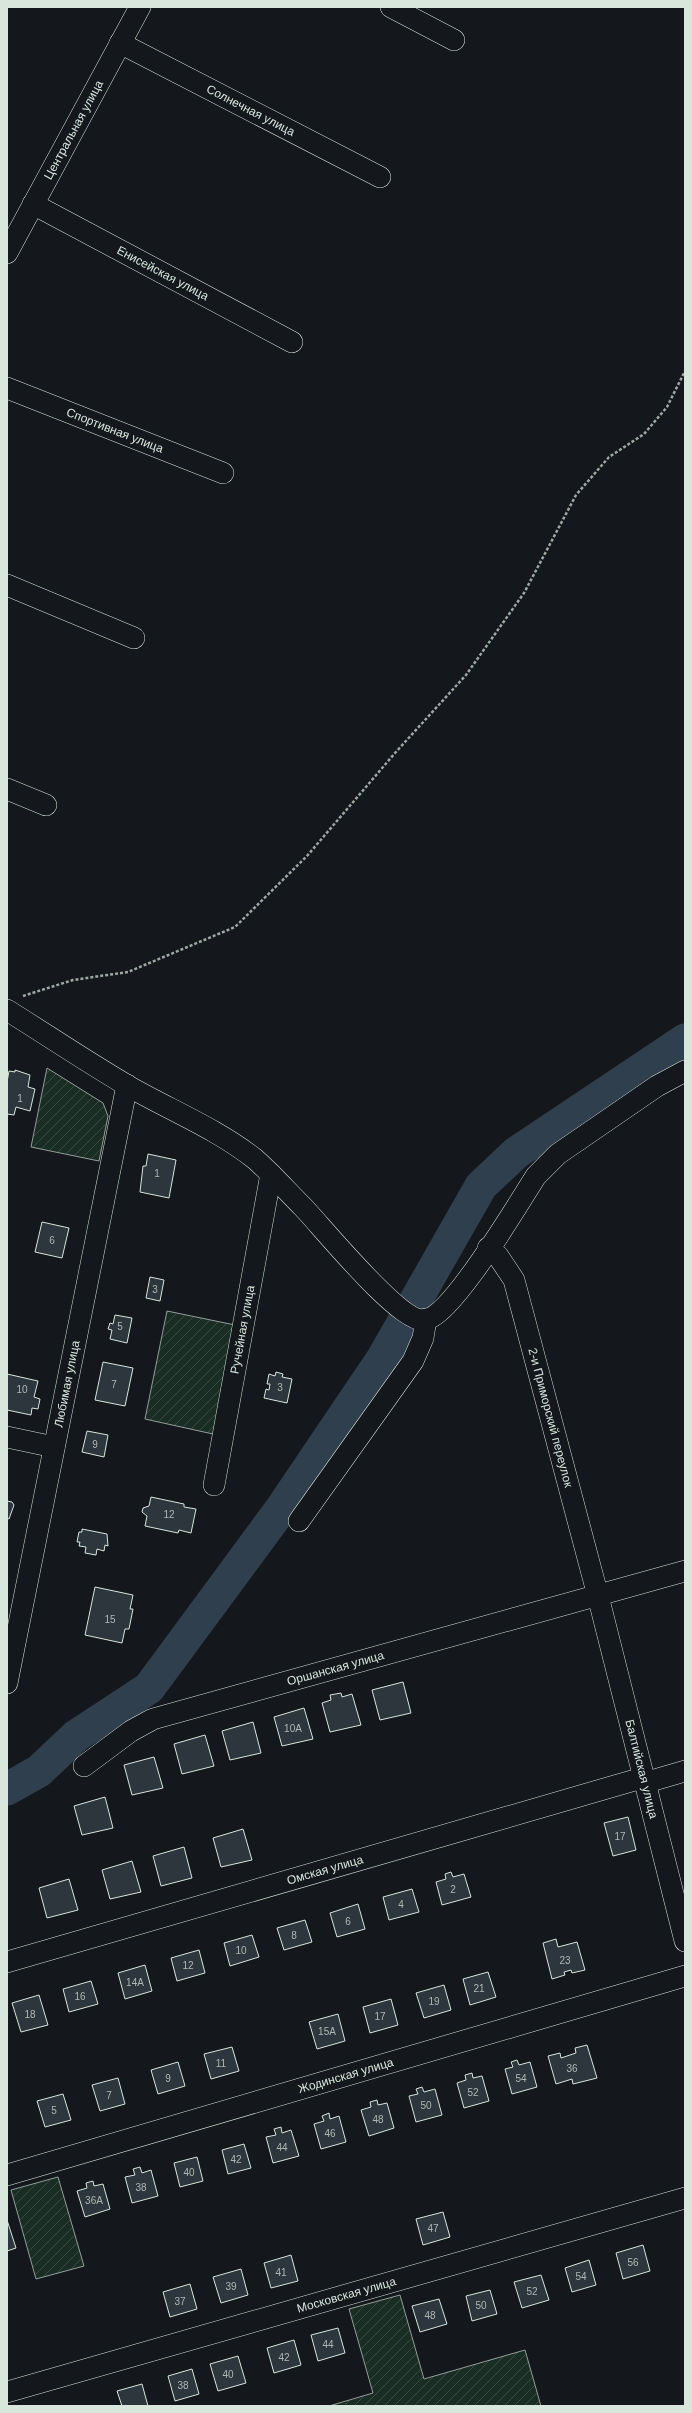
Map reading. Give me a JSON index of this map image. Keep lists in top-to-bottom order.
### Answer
{
  "streets": {
    "street": [
      "Солнечная улица",
      "Центральная улица",
      "Енисейская улица",
      "Спортивная улица",
      "Ручейная улица",
      "Любимая улица",
      "2-и Приморский переулок",
      "Оршанская улица",
      "Балтийская улица",
      "Омская улица",
      "Жодинская улица",
      "Московская улица"
    ]
  },
  "crossings": [
    ["Солнечная улица", "Центральная улица"],
    ["Центральная улица", "Енисейская улица"],
    ["2-и Приморский переулок", "Оршанская улица"],
    ["2-и Приморский переулок", "Балтийская улица"],
    ["Оршанская улица", "Балтийская улица"],
    ["Балтийская улица", "Омская улица"]
  ],
  "house_numbers": [
    "1",
    "1",
    "6",
    "3",
    "5",
    "7",
    "3",
    "10",
    "9",
    "12",
    "15",
    "10А",
    "17",
    "2",
    "4",
    "6",
    "8",
    "10",
    "23",
    "12",
    "14А",
    "21",
    "16",
    "19",
    "18",
    "17",
    "15А",
    "11",
    "36",
    "9",
    "54",
    "52",
    "7",
    "50",
    "5",
    "48",
    "46",
    "44",
    "42",
    "40",
    "38",
    "36А",
    "47",
    "56",
    "41",
    "54",
    "39",
    "52",
    "37",
    "50",
    "48",
    "44",
    "42",
    "40",
    "38"
  ]
}
